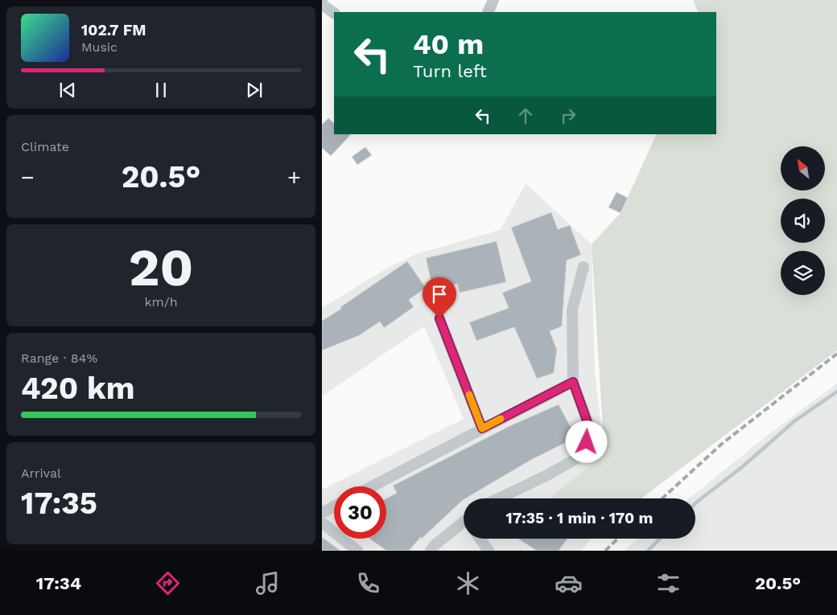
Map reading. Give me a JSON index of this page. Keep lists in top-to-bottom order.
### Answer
{
  "north": "top left",
  "page": {
    "turn": ["40 m", "Turn left"],
    "song": ["102.7 FM", "Music"],
    "tile": [
      "Climate",
      ["20", "km/h"],
      ["Range · 84%", "420 km"],
      ["Arrival", "17:35"]
    ],
    "heat": ["−", "20.5°", "+"],
    "limit": "30",
    "trip": "17:35 · 1 min · 170 m",
    "tabs": ["17:34", "20.5°"]
  }
}
